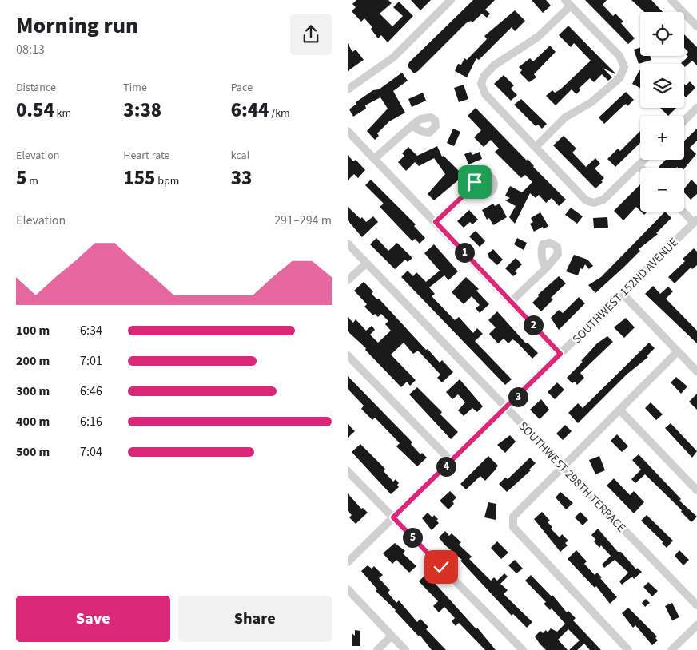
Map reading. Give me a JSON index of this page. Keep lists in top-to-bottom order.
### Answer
{
  "streets": {
    "street": ["SOUTHWEST 152ND AVENUE", "SOUTHWEST 298TH TERRACE"]
  },
  "crossings": [
    ["SOUTHWEST 152ND AVENUE", "SOUTHWEST 298TH TERRACE"]
  ],
  "page": {
    "heading": ["Morning run", "08:13"],
    "map_buttons": ["+", "−"],
    "stats": [
      ["Distance", "0.54 km"],
      ["Time", "3:38"],
      ["Pace", "6:44 /km"],
      ["Elevation", "5 m"],
      ["Heart rate", "155 bpm"],
      ["kcal", "33"]
    ],
    "chart": ["Elevation", "291–294 m"],
    "pins": [
      "1",
      "2",
      "3",
      "4",
      "5"
    ],
    "list": [
      {
        "name": "100 m",
        "note": "6:34"
      },
      {
        "name": "200 m",
        "note": "7:01"
      },
      {
        "name": "300 m",
        "note": "6:46"
      },
      {
        "name": "400 m",
        "note": "6:16"
      },
      {
        "name": "500 m",
        "note": "7:04"
      }
    ],
    "buttons": ["Save", "Share"]
  }
}
